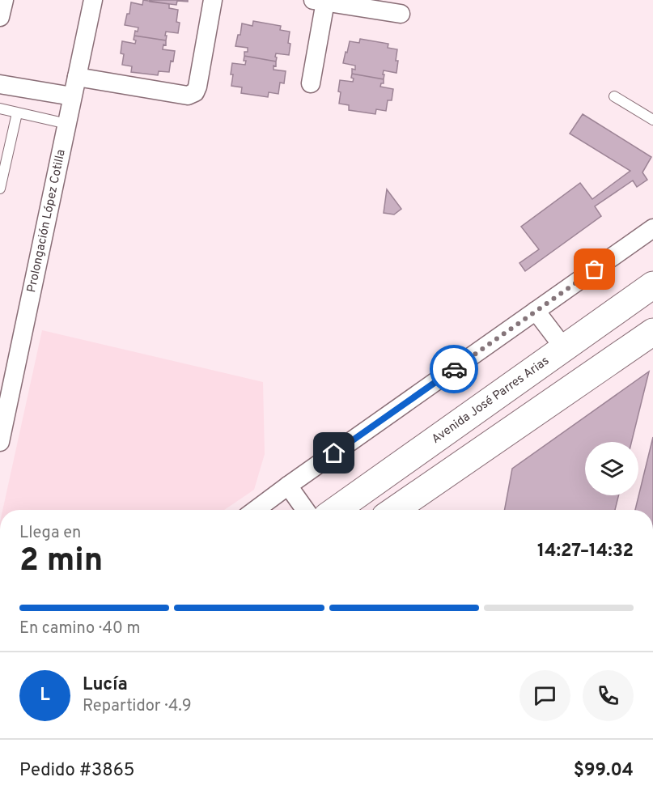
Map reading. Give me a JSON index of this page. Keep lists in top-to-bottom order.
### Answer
{
  "streets": {
    "main road": ["Avenida José Parres Arias"],
    "street": ["Prolongación López Cotilla"]
  },
  "page": {
    "heading": ["2 min", "Llega en", "14:27–14:32"],
    "panel": [
      "Lucía",
      "Repartidor · 4.9",
      "Pedido #3865",
      "$99.04"
    ],
    "bar": "En camino · 40 m",
    "round": "L"
  }
}
